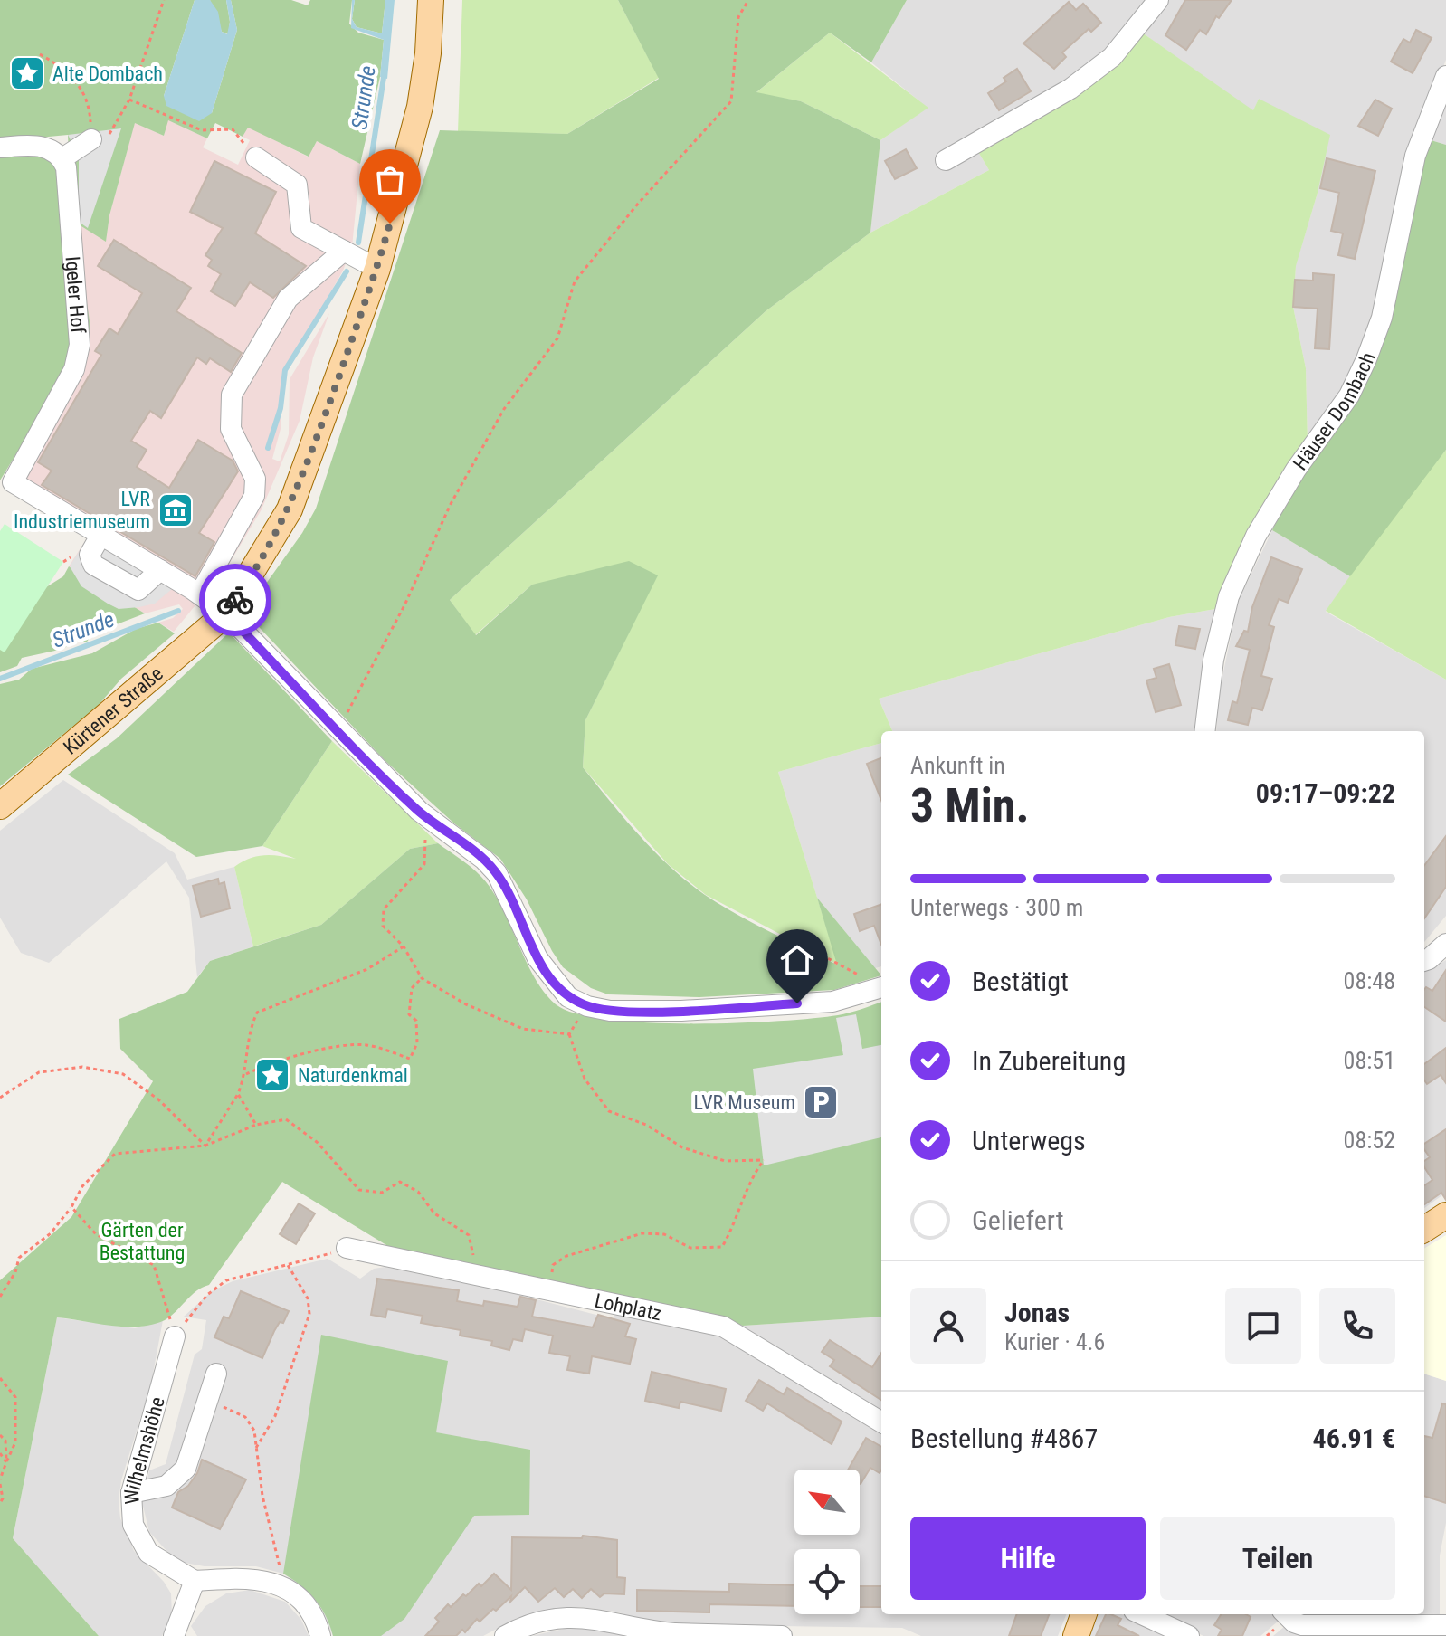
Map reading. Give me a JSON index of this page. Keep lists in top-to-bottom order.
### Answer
{
  "streets": {
    "main road": ["Kürtener Straße"],
    "street": [
      "Igeler Hof",
      "Häuser Dombach",
      "Lohplatz",
      "Wilhelmshöhe"
    ]
  },
  "water": ["Strunde"],
  "parks": ["Gärten der Bestattung"],
  "places": {
    "place": ["Alte Dombach", "Naturdenkmal"],
    "museum": ["LVR Industriemuseum"],
    "parking": ["LVR Museum"]
  },
  "north": "top left",
  "page": {
    "heading": ["3 Min.", "Ankunft in", "09:17–09:22"],
    "panel": [
      "Jonas",
      "Kurier · 4.6",
      "Bestellung #4867",
      "46.91 €"
    ],
    "bar": "Unterwegs · 300 m",
    "list": [
      ["Bestätigt", "08:48"],
      ["In Zubereitung", "08:51"],
      ["Unterwegs", "08:52"],
      "Geliefert"
    ],
    "buttons": ["Hilfe", "Teilen"]
  }
}
